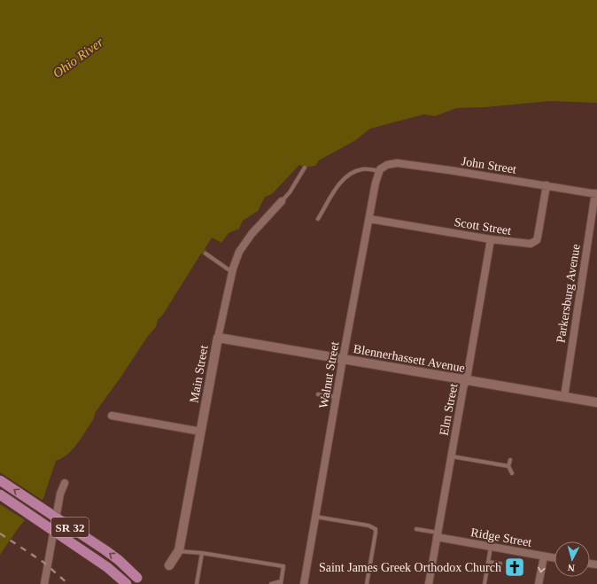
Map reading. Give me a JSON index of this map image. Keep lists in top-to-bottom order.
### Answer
{
  "streets": {
    "main road": ["SR 32"],
    "street": [
      "John Street",
      "Scott Street",
      "Parkersburg Avenue",
      "Blennerhassett Avenue",
      "Main Street",
      "Walnut Street",
      "Elm Street",
      "Ridge Street"
    ]
  },
  "crossings": [
    ["John Street", "Scott Street"],
    ["John Street", "Parkersburg Avenue"],
    ["John Street", "Walnut Street"],
    ["Scott Street", "Walnut Street"],
    ["Scott Street", "Elm Street"],
    ["Parkersburg Avenue", "Blennerhassett Avenue"],
    ["Blennerhassett Avenue", "Main Street"],
    ["Blennerhassett Avenue", "Walnut Street"],
    ["Blennerhassett Avenue", "Elm Street"],
    ["Elm Street", "Ridge Street"]
  ],
  "water": ["Ohio River"],
  "places": {
    "church": ["Saint James Greek Orthodox Church"]
  },
  "north": "bottom"
}
